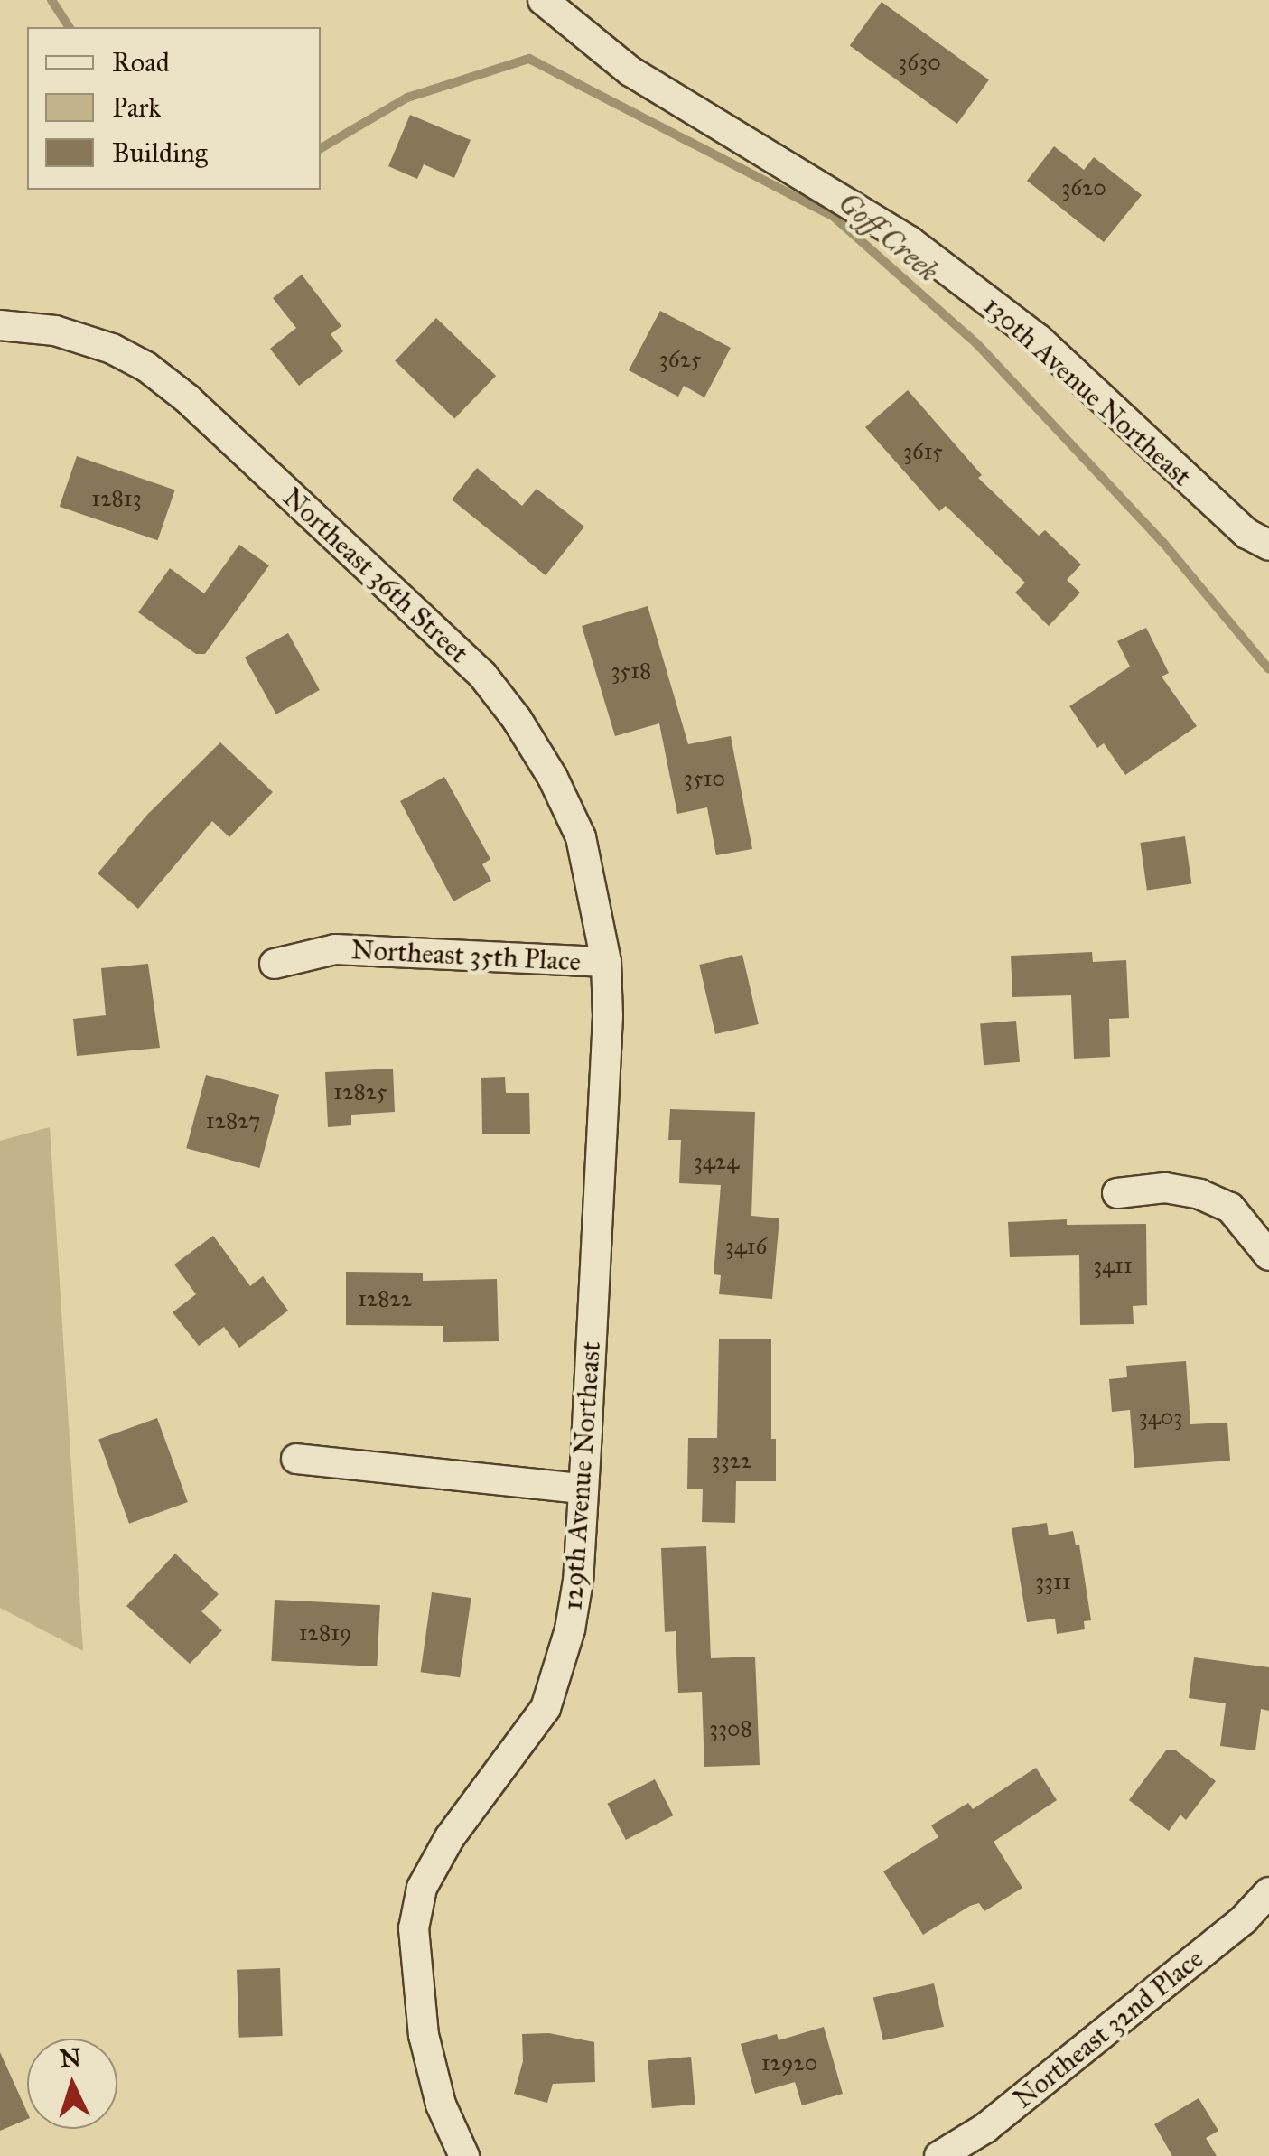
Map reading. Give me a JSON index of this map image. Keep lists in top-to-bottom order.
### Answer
{
  "streets": {
    "street": [
      "130th Avenue Northeast",
      "Northeast 36th Street",
      "Northeast 35th Place",
      "129th Avenue Northeast",
      "Northeast 32nd Place"
    ]
  },
  "crossings": [
    ["Northeast 36th Street", "Northeast 35th Place"],
    ["Northeast 36th Street", "129th Avenue Northeast"],
    ["Northeast 35th Place", "129th Avenue Northeast"]
  ],
  "water": ["Goff Creek"],
  "house_numbers": [
    "3630",
    "3620",
    "3625",
    "3615",
    "12813",
    "3518",
    "3510",
    "12825",
    "12827",
    "3424",
    "3416",
    "3411",
    "12822",
    "3403",
    "3322",
    "3311",
    "12819",
    "3308",
    "12920"
  ],
  "legend": ["Road", "Park", "Building"],
  "north": "top"
}
